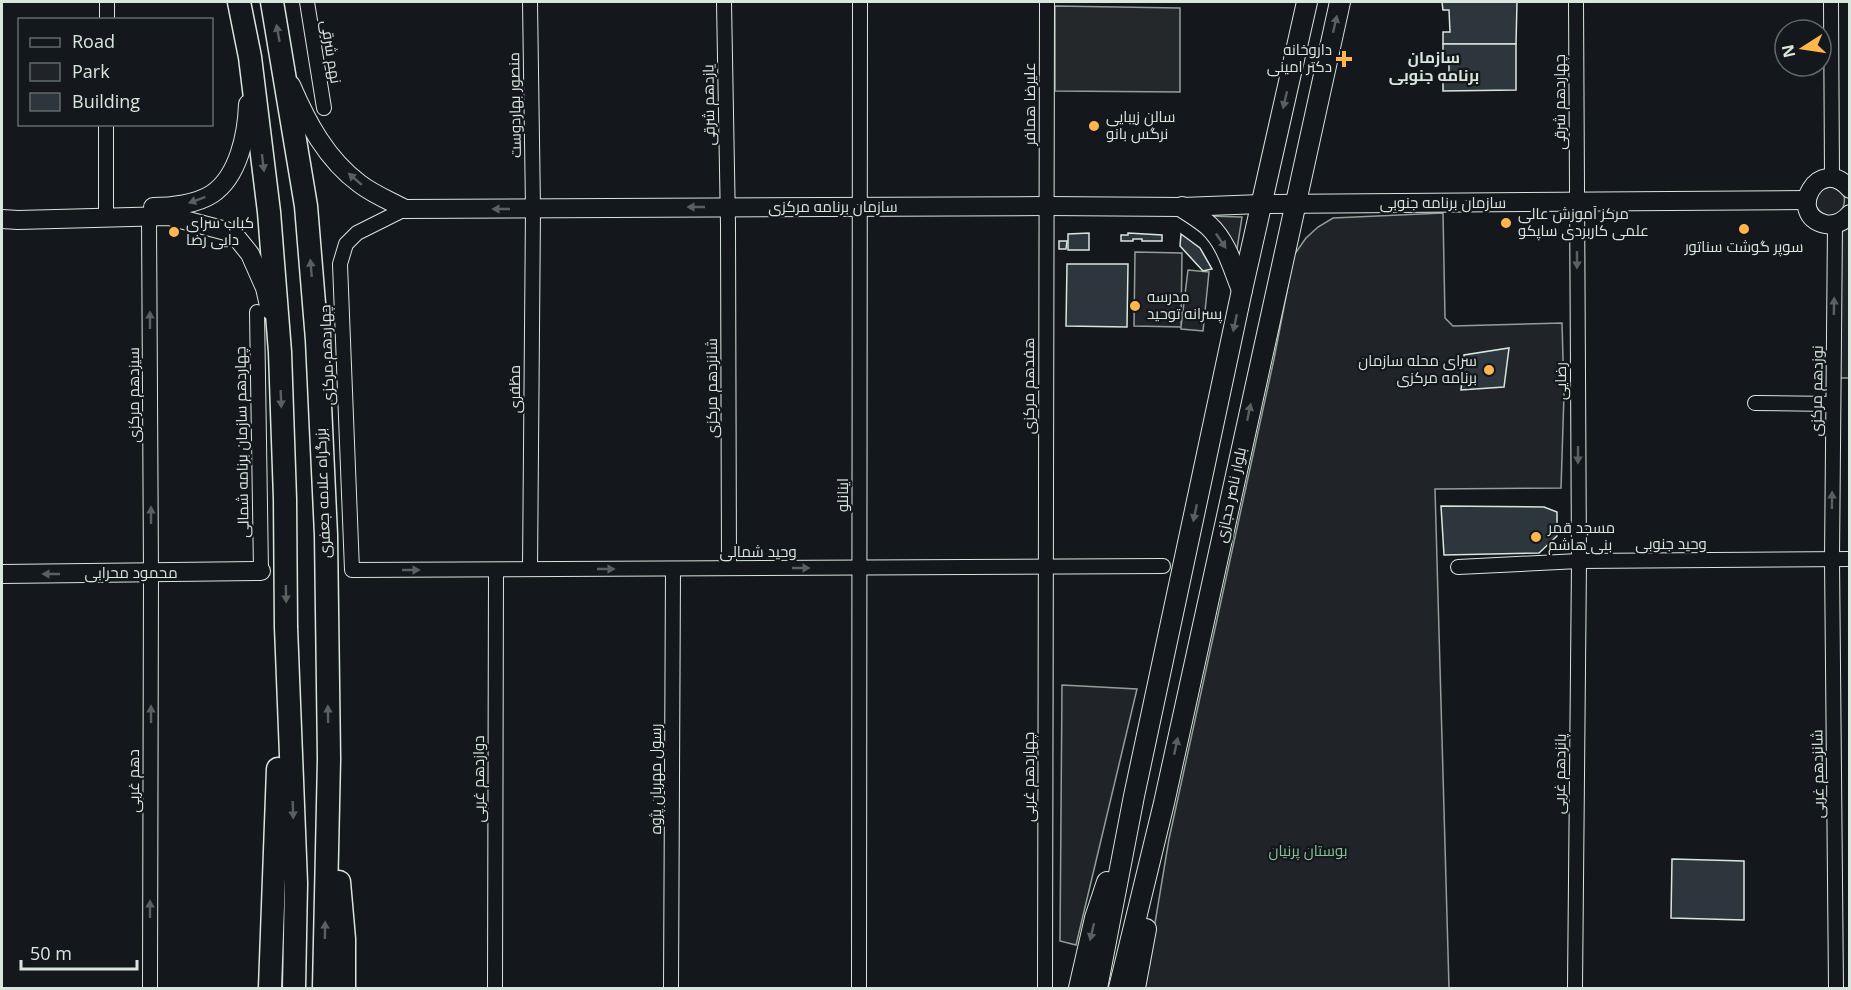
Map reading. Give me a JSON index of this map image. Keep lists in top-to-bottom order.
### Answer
{
  "streets": {
    "highway": ["بزرگراه علامه جعفری"],
    "main road": ["بلوار ناصر حجازی"],
    "street": [
      "نهم شرقی",
      "چهاردهم شرقی",
      "علیرضا همافر",
      "منصور بهاردوست",
      "یازدهم شرقی",
      "سازمان برنامه جنوبی",
      "سازمان برنامه مرکزی",
      "چهاردهم مرکزی",
      "رضایی",
      "هفدهم مرکزی",
      "شانزدهم مرکزی",
      "مظفری",
      "نوزدهم مرکزی",
      "سیزدهم مرکزی",
      "چهاردهم سازمان برنامه شمالی",
      "اینانلو",
      "وحید جنوبی",
      "وحید شمالی",
      "محمود محرابی",
      "پانزدهم غربی",
      "شانزدهم غربی",
      "چهاردهم غربی",
      "دوازدهم غربی",
      "رسول مهربان پژوه",
      "دهم غربی"
    ]
  },
  "crossings": [
    ["چهاردهم شرقی", "سازمان برنامه جنوبی"],
    ["چهاردهم شرقی", "رضایی"],
    ["علیرضا همافر", "سازمان برنامه مرکزی"],
    ["علیرضا همافر", "هفدهم مرکزی"],
    ["منصور بهاردوست", "سازمان برنامه مرکزی"],
    ["منصور بهاردوست", "مظفری"],
    ["یازدهم شرقی", "سازمان برنامه مرکزی"],
    ["یازدهم شرقی", "شانزدهم مرکزی"],
    ["سازمان برنامه جنوبی", "سازمان برنامه مرکزی"],
    ["سازمان برنامه جنوبی", "رضایی"],
    ["سازمان برنامه جنوبی", "بلوار ناصر حجازی"],
    ["سازمان برنامه مرکزی", "چهاردهم مرکزی"],
    ["سازمان برنامه مرکزی", "هفدهم مرکزی"],
    ["سازمان برنامه مرکزی", "شانزدهم مرکزی"],
    ["سازمان برنامه مرکزی", "مظفری"],
    ["سازمان برنامه مرکزی", "اینانلو"],
    ["سازمان برنامه مرکزی", "بلوار ناصر حجازی"],
    ["چهاردهم مرکزی", "وحید شمالی"],
    ["رضایی", "وحید جنوبی"],
    ["رضایی", "پانزدهم غربی"],
    ["هفدهم مرکزی", "وحید شمالی"],
    ["هفدهم مرکزی", "چهاردهم غربی"],
    ["شانزدهم مرکزی", "وحید شمالی"],
    ["مظفری", "وحید شمالی"],
    ["نوزدهم مرکزی", "وحید جنوبی"],
    ["نوزدهم مرکزی", "شانزدهم غربی"],
    ["سیزدهم مرکزی", "محمود محرابی"],
    ["سیزدهم مرکزی", "دهم غربی"],
    ["چهاردهم سازمان برنامه شمالی", "محمود محرابی"],
    ["اینانلو", "وحید شمالی"],
    ["وحید جنوبی", "پانزدهم غربی"],
    ["وحید جنوبی", "شانزدهم غربی"],
    ["وحید شمالی", "چهاردهم غربی"],
    ["وحید شمالی", "دوازدهم غربی"],
    ["وحید شمالی", "رسول مهربان پژوه"],
    ["محمود محرابی", "دهم غربی"]
  ],
  "one_way": [
    "سازمان برنامه مرکزی",
    "رضایی",
    "نوزدهم مرکزی",
    "سیزدهم مرکزی",
    "وحید شمالی",
    "محمود محرابی",
    "دهم غربی"
  ],
  "districts": ["سازمان برنامه جنوبی"],
  "parks": ["بوستان پرنیان"],
  "places": {
    "health": ["داروخانه دکتر امینی"],
    "other": [
      "سالن زیبایی نرگس بانو",
      "مرکز آموزش عالی علمی کاربردی ساپکو",
      "سوپر گوشت سناتور",
      "کباب سرای دایی رضا",
      "مدرسه پسرانه توحید",
      "سرای محله سازمان برنامه مرکزی",
      "مسجد قمر بنی هاشم"
    ]
  },
  "legend": ["Road", "Park", "Building"],
  "scale_bar": "50 m",
  "north": "left"
}
